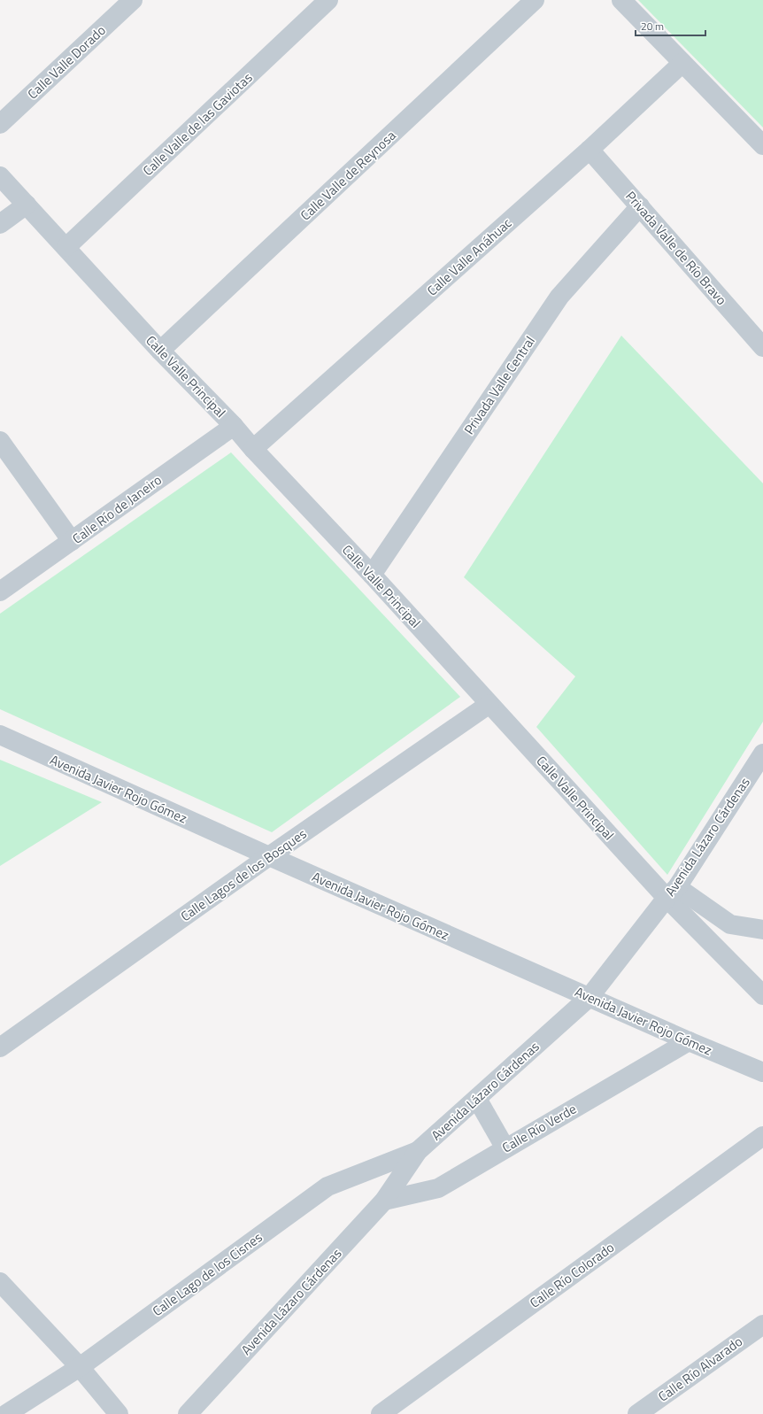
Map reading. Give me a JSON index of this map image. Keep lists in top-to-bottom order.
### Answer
{
  "streets": {
    "street": [
      "Calle Valle Dorado",
      "Calle Valle de las Gaviotas",
      "Calle Valle de Reynosa",
      "Privada Valle de Río Bravo",
      "Calle Valle Anáhuac",
      "Calle Valle Principal",
      "Privada Valle Central",
      "Calle Río de Janeiro",
      "Avenida Javier Rojo Gómez",
      "Avenida Lázaro Cárdenas",
      "Calle Lagos de los Bosques",
      "Calle Río Verde",
      "Calle Lago de los Cisnes",
      "Calle Río Colorado",
      "Calle Río Alvarado"
    ]
  },
  "crossings": [
    ["Calle Valle de las Gaviotas", "Calle Valle Principal"],
    ["Calle Valle de Reynosa", "Calle Valle Principal"],
    ["Privada Valle de Río Bravo", "Calle Valle Anáhuac"],
    ["Privada Valle de Río Bravo", "Privada Valle Central"],
    ["Calle Valle Anáhuac", "Calle Valle Principal"],
    ["Calle Valle Principal", "Privada Valle Central"],
    ["Calle Valle Principal", "Calle Río de Janeiro"],
    ["Calle Valle Principal", "Avenida Lázaro Cárdenas"],
    ["Calle Valle Principal", "Calle Lagos de los Bosques"],
    ["Avenida Javier Rojo Gómez", "Avenida Lázaro Cárdenas"],
    ["Avenida Javier Rojo Gómez", "Calle Lagos de los Bosques"],
    ["Avenida Javier Rojo Gómez", "Calle Río Verde"],
    ["Avenida Lázaro Cárdenas", "Calle Río Verde"],
    ["Avenida Lázaro Cárdenas", "Calle Lago de los Cisnes"]
  ],
  "scale_bar": "20 m"
}
